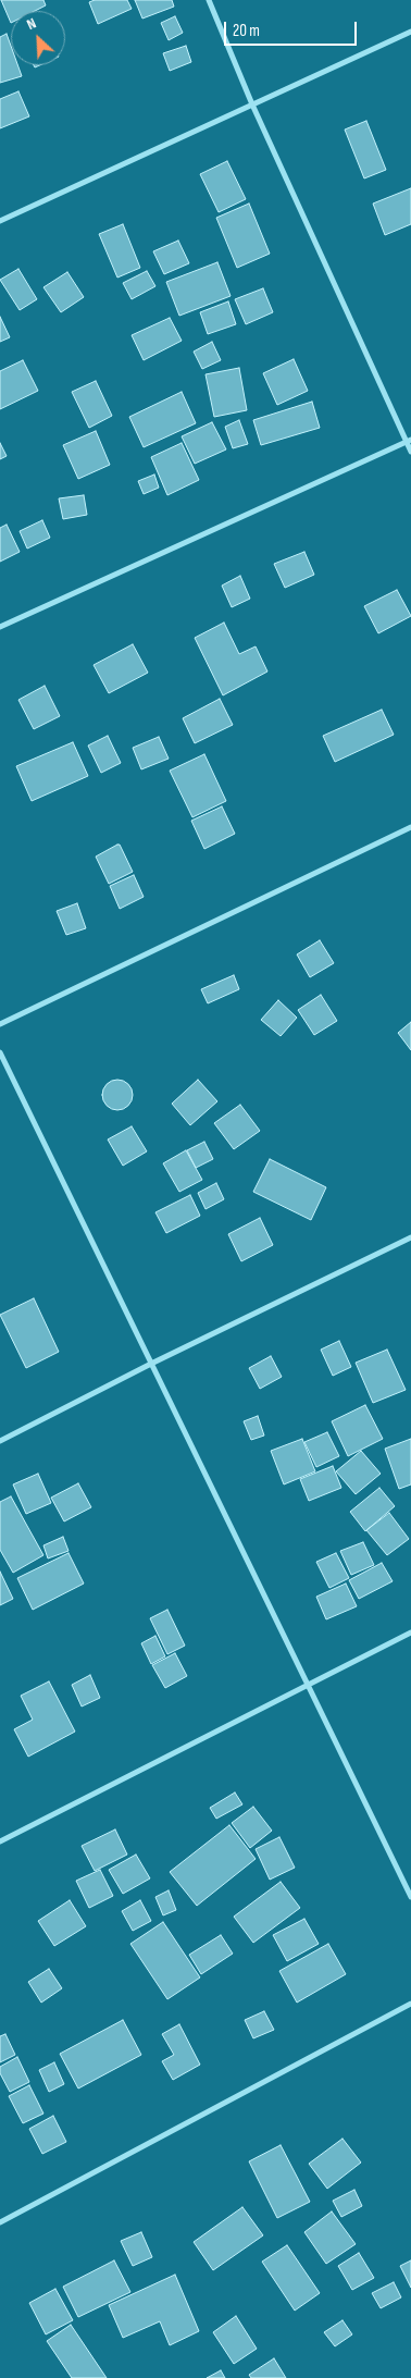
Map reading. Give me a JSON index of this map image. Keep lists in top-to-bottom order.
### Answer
{
  "scale_bar": "20 m",
  "north": "top left"
}
